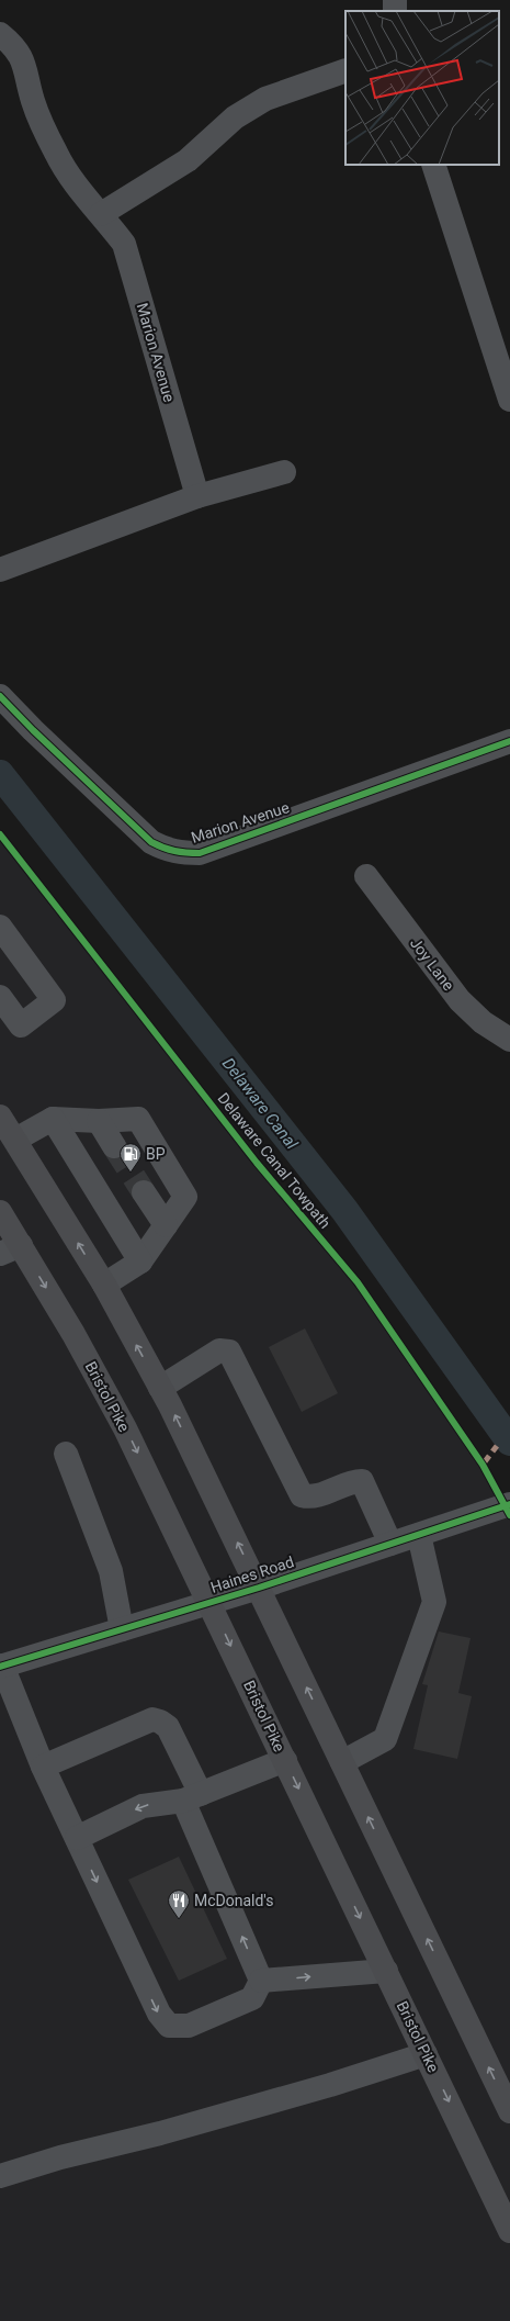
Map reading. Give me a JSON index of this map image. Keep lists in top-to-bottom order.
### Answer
{
  "streets": {
    "highway": ["Bristol Pike"],
    "street": ["Marion Avenue", "Joy Lane", "Haines Road"],
    "cycle path": ["Delaware Canal Towpath"]
  },
  "crossings": [
    ["Bristol Pike", "Haines Road"]
  ],
  "water": ["Delaware Canal"],
  "places": {
    "fuel station": ["BP"],
    "restaurant": ["McDonald's"]
  }
}
